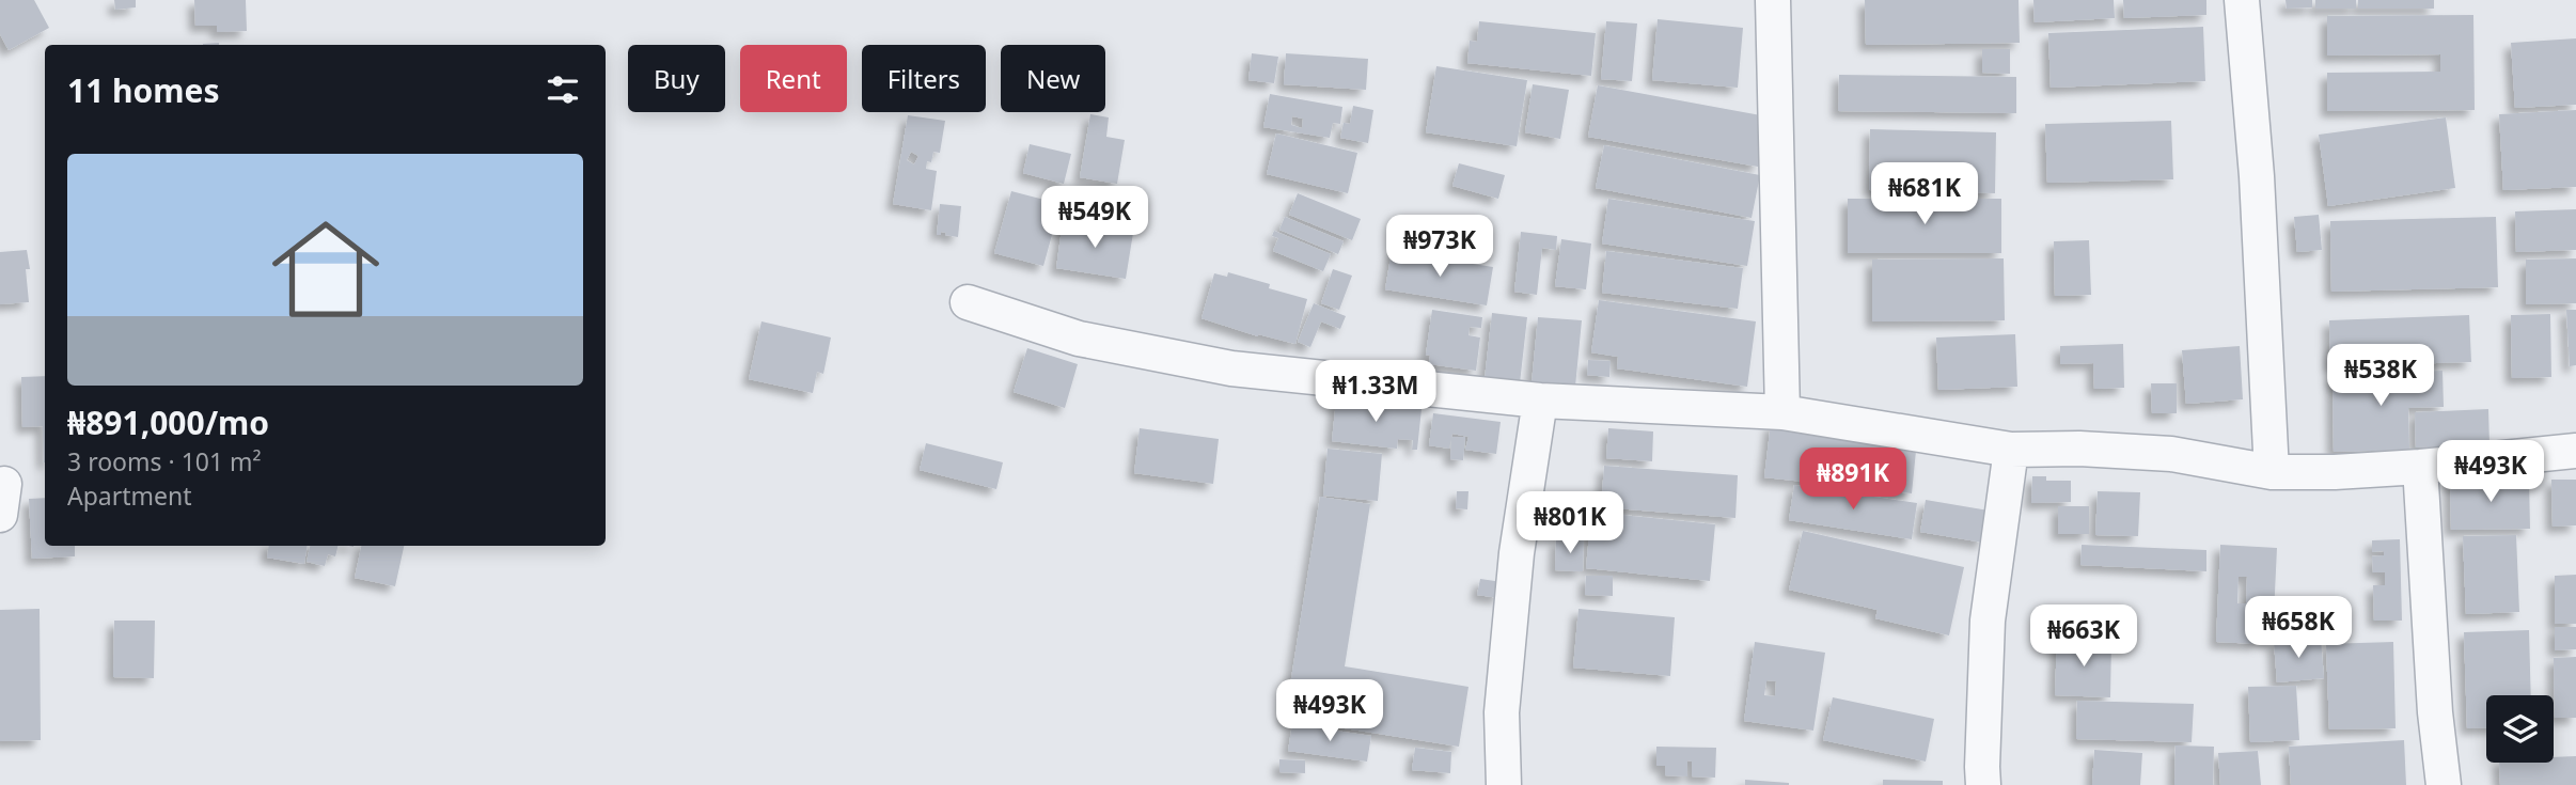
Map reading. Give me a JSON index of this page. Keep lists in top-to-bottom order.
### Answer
{
  "page": {
    "chip": [
      "Buy",
      "Rent",
      "Filters",
      "New"
    ],
    "heading": "11 homes",
    "list": [
      {
        "name": "₦891,000/mo",
        "note": "3 rooms · 101 m² · Apartment"
      }
    ],
    "price": [
      "₦681K",
      "₦549K",
      "₦973K",
      "₦538K",
      "₦1.33M",
      "₦493K",
      "₦891K",
      "₦801K",
      "₦658K",
      "₦663K",
      "₦493K"
    ]
  }
}
